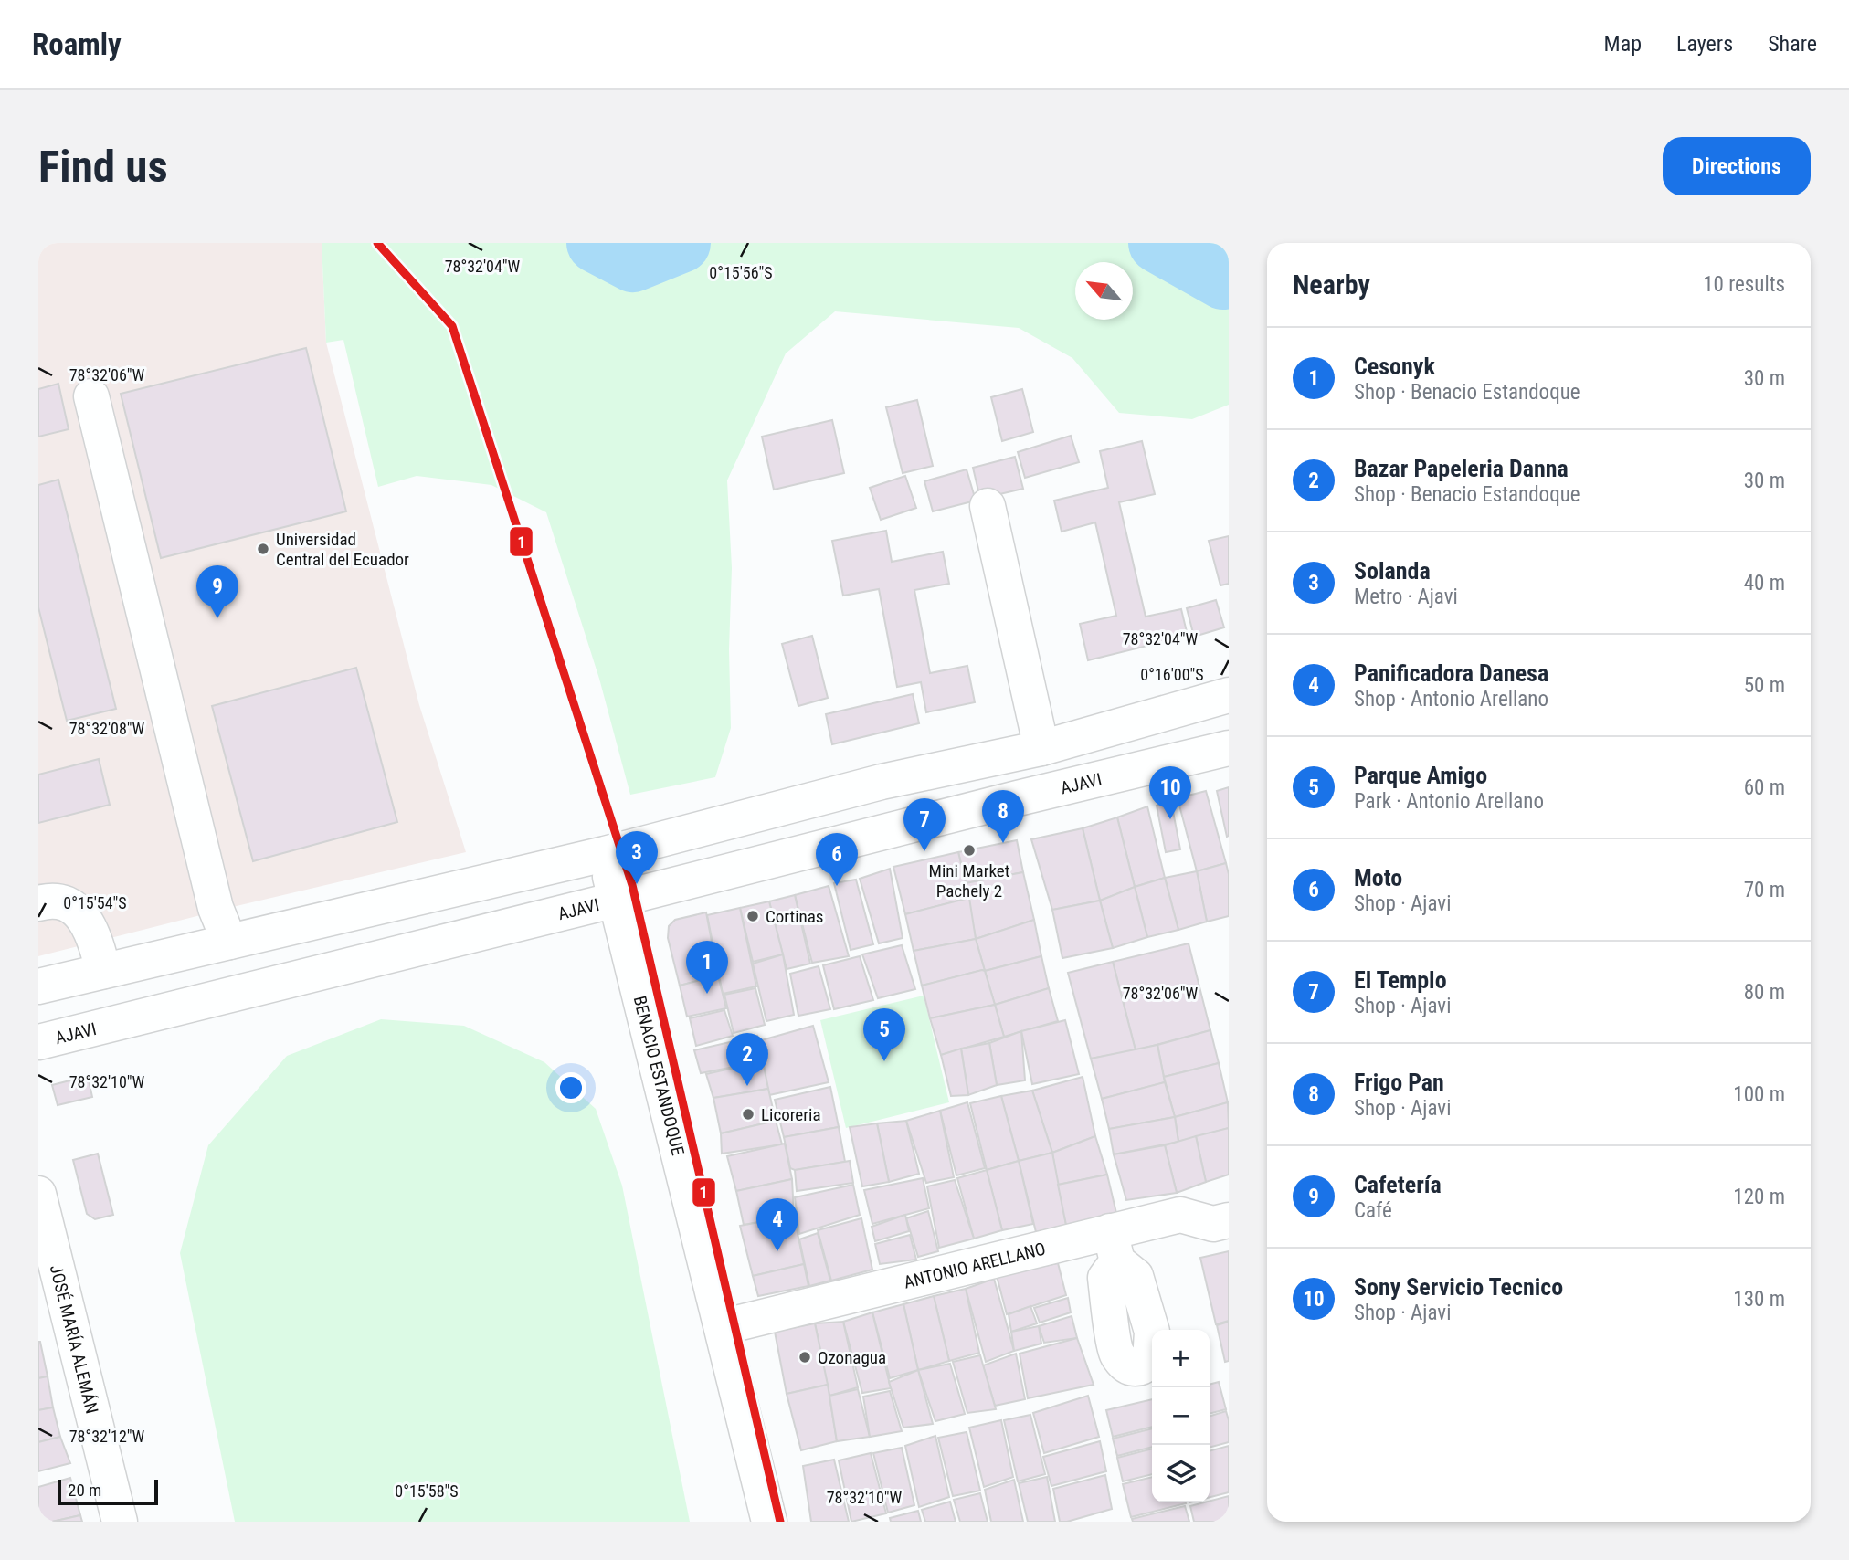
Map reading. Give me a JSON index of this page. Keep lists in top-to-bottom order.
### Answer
{
  "streets": {
    "street": [
      "AJAVI",
      "BENACIO ESTANDOQUE",
      "ANTONIO ARELLANO",
      "JOSÉ MARÍA ALEMÁN"
    ]
  },
  "crossings": [
    ["AJAVI", "BENACIO ESTANDOQUE"],
    ["BENACIO ESTANDOQUE", "ANTONIO ARELLANO"]
  ],
  "places": [
    "Universidad Central del Ecuador",
    "Mini Market Pachely 2",
    "Cortinas",
    "Licoreria",
    "Ozonagua"
  ],
  "lines": ["transit line 1"],
  "scale_bar": "20 m",
  "north": "top left",
  "page": {
    "header": "Roamly",
    "nav": ["Map", "Layers", "Share"],
    "buttons": "Directions",
    "title": "Find us",
    "heading": ["Nearby", "10 results"],
    "list": [
      {
        "mark": "1",
        "name": "Cesonyk",
        "note": "Shop · Benacio Estandoque",
        "value": "30 m"
      },
      {
        "mark": "2",
        "name": "Bazar Papeleria Danna",
        "note": "Shop · Benacio Estandoque",
        "value": "30 m"
      },
      {
        "mark": "3",
        "name": "Solanda",
        "note": "Metro · Ajavi",
        "value": "40 m"
      },
      {
        "mark": "4",
        "name": "Panificadora Danesa",
        "note": "Shop · Antonio Arellano",
        "value": "50 m"
      },
      {
        "mark": "5",
        "name": "Parque Amigo",
        "note": "Park · Antonio Arellano",
        "value": "60 m"
      },
      {
        "mark": "6",
        "name": "Moto",
        "note": "Shop · Ajavi",
        "value": "70 m"
      },
      {
        "mark": "7",
        "name": "El Templo",
        "note": "Shop · Ajavi",
        "value": "80 m"
      },
      {
        "mark": "8",
        "name": "Frigo Pan",
        "note": "Shop · Ajavi",
        "value": "100 m"
      },
      {
        "mark": "9",
        "name": "Cafetería",
        "note": "Café",
        "value": "120 m"
      },
      {
        "mark": "10",
        "name": "Sony Servicio Tecnico",
        "note": "Shop · Ajavi",
        "value": "130 m"
      }
    ],
    "pins": [
      "9",
      "10",
      "8",
      "7",
      "3",
      "6",
      "1",
      "5",
      "2",
      "4"
    ],
    "map_buttons": ["+", "−"],
    "scale": "20 m"
  },
  "coordinates": [
    "78°32'04\"W",
    "0°15'56\"S",
    "78°32'06\"W",
    "0°16'00\"S",
    "78°32'08\"W",
    "0°15'54\"S",
    "78°32'10\"W",
    "78°32'12\"W",
    "0°15'58\"S"
  ]
}
